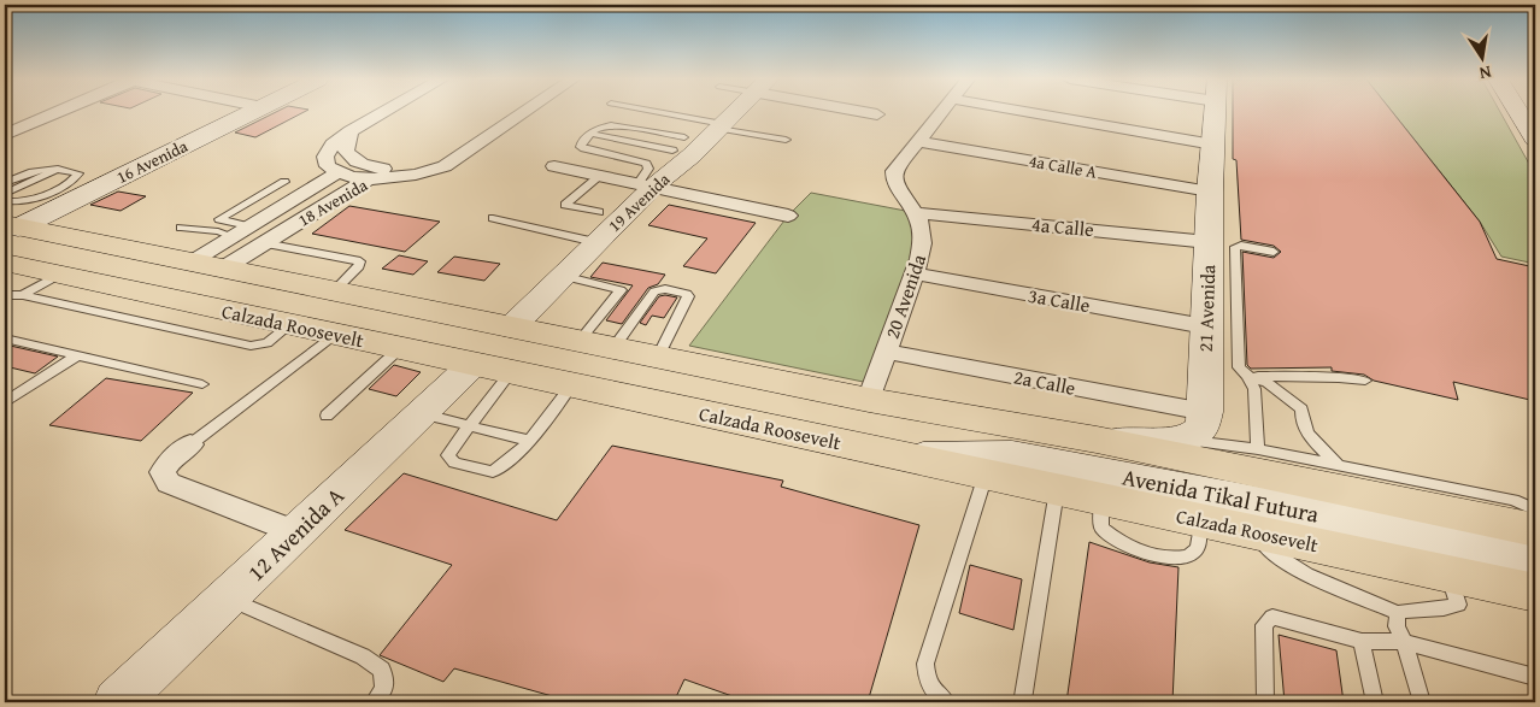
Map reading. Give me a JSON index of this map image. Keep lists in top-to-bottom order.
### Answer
{
  "streets": {
    "highway": ["Calzada Roosevelt"],
    "street": [
      "16 Avenida",
      "4a Calle A",
      "18 Avenida",
      "19 Avenida",
      "4a Calle",
      "20 Avenida",
      "3a Calle",
      "21 Avenida",
      "2a Calle",
      "Avenida Tikal Futura",
      "12 Avenida A"
    ]
  },
  "crossings": [
    ["16 Avenida", "Calzada Roosevelt"],
    ["4a Calle A", "21 Avenida"],
    ["18 Avenida", "Calzada Roosevelt"],
    ["19 Avenida", "Calzada Roosevelt"],
    ["4a Calle", "20 Avenida"],
    ["4a Calle", "21 Avenida"],
    ["20 Avenida", "3a Calle"],
    ["20 Avenida", "Calzada Roosevelt"],
    ["20 Avenida", "2a Calle"],
    ["3a Calle", "21 Avenida"],
    ["21 Avenida", "2a Calle"],
    ["Calzada Roosevelt", "Avenida Tikal Futura"],
    ["Calzada Roosevelt", "12 Avenida A"]
  ],
  "north": "bottom"
}
